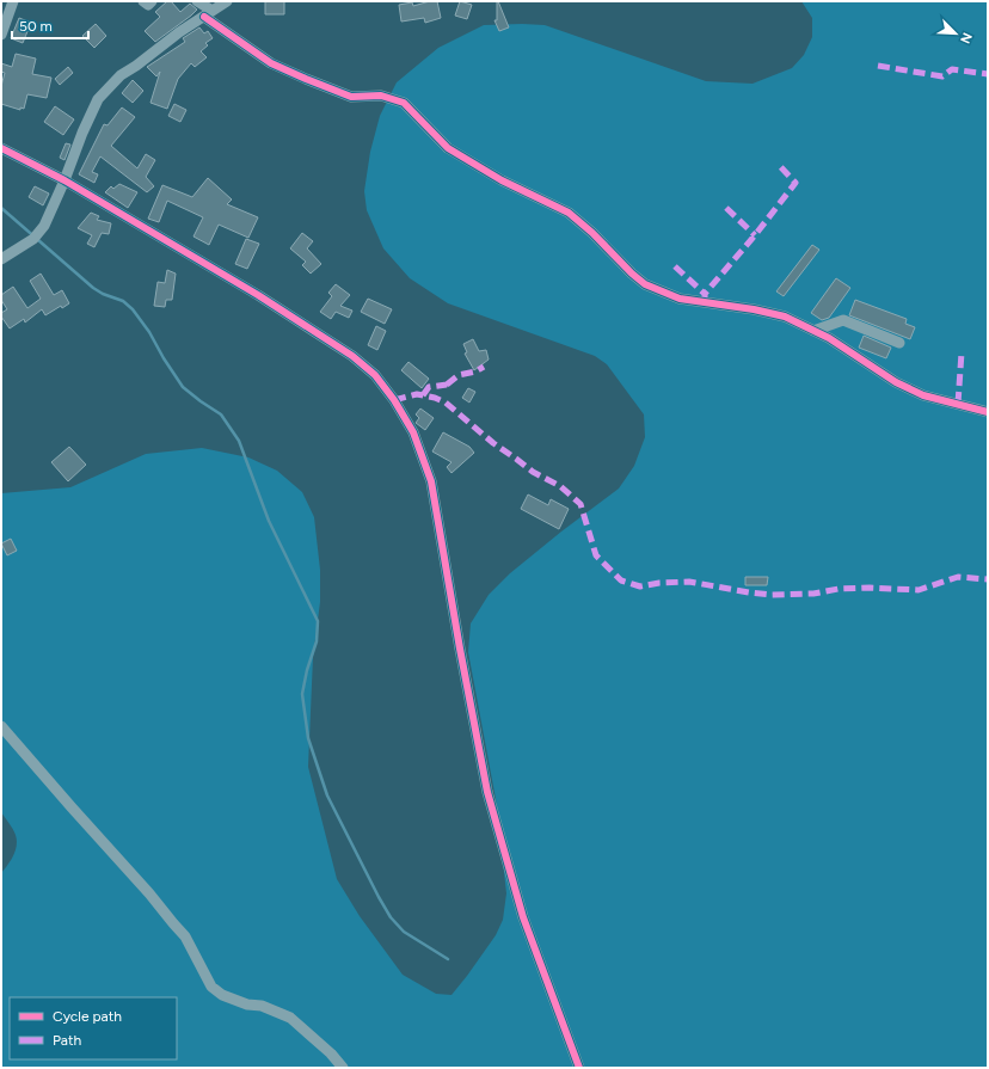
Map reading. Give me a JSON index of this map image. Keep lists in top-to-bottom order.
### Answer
{
  "legend": ["Cycle path", "Path"],
  "scale_bar": "50 m",
  "north": "bottom right"
}
